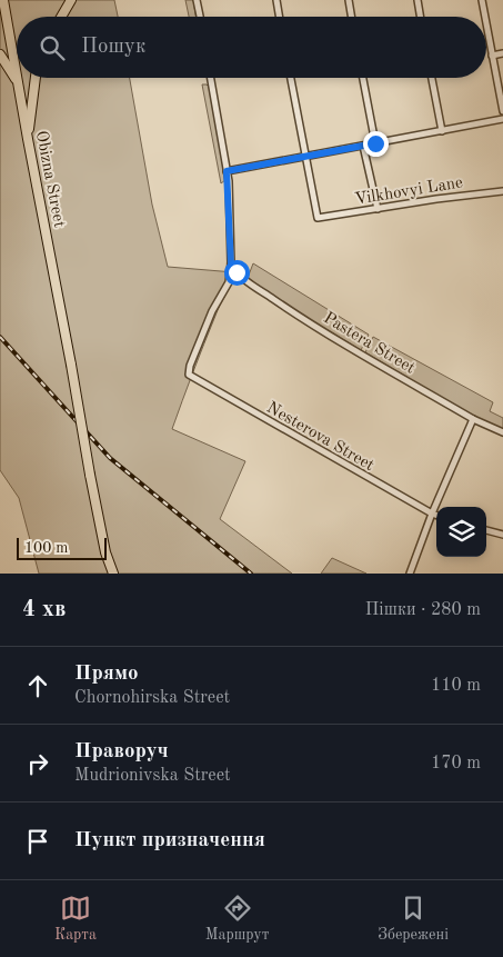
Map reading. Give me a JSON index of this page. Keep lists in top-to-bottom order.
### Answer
{
  "streets": {
    "main road": ["Obizna Street"],
    "street": ["Vilkhovyi Lane", "Pastera Street", "Nesterova Street"]
  },
  "crossings": [
    ["Pastera Street", "Nesterova Street"]
  ],
  "scale_bar": "100 m",
  "page": {
    "search": "Пошук",
    "scale": "100 m",
    "heading": ["4 хв", "Пішки · 280 m"],
    "list": [
      ["Прямо", "Chornohirska Street", "110 m"],
      ["Праворуч", "Mudrionivska Street", "170 m"],
      "Пункт призначення"
    ],
    "nav": ["Карта", "Маршрут", "Збережені"]
  }
}
